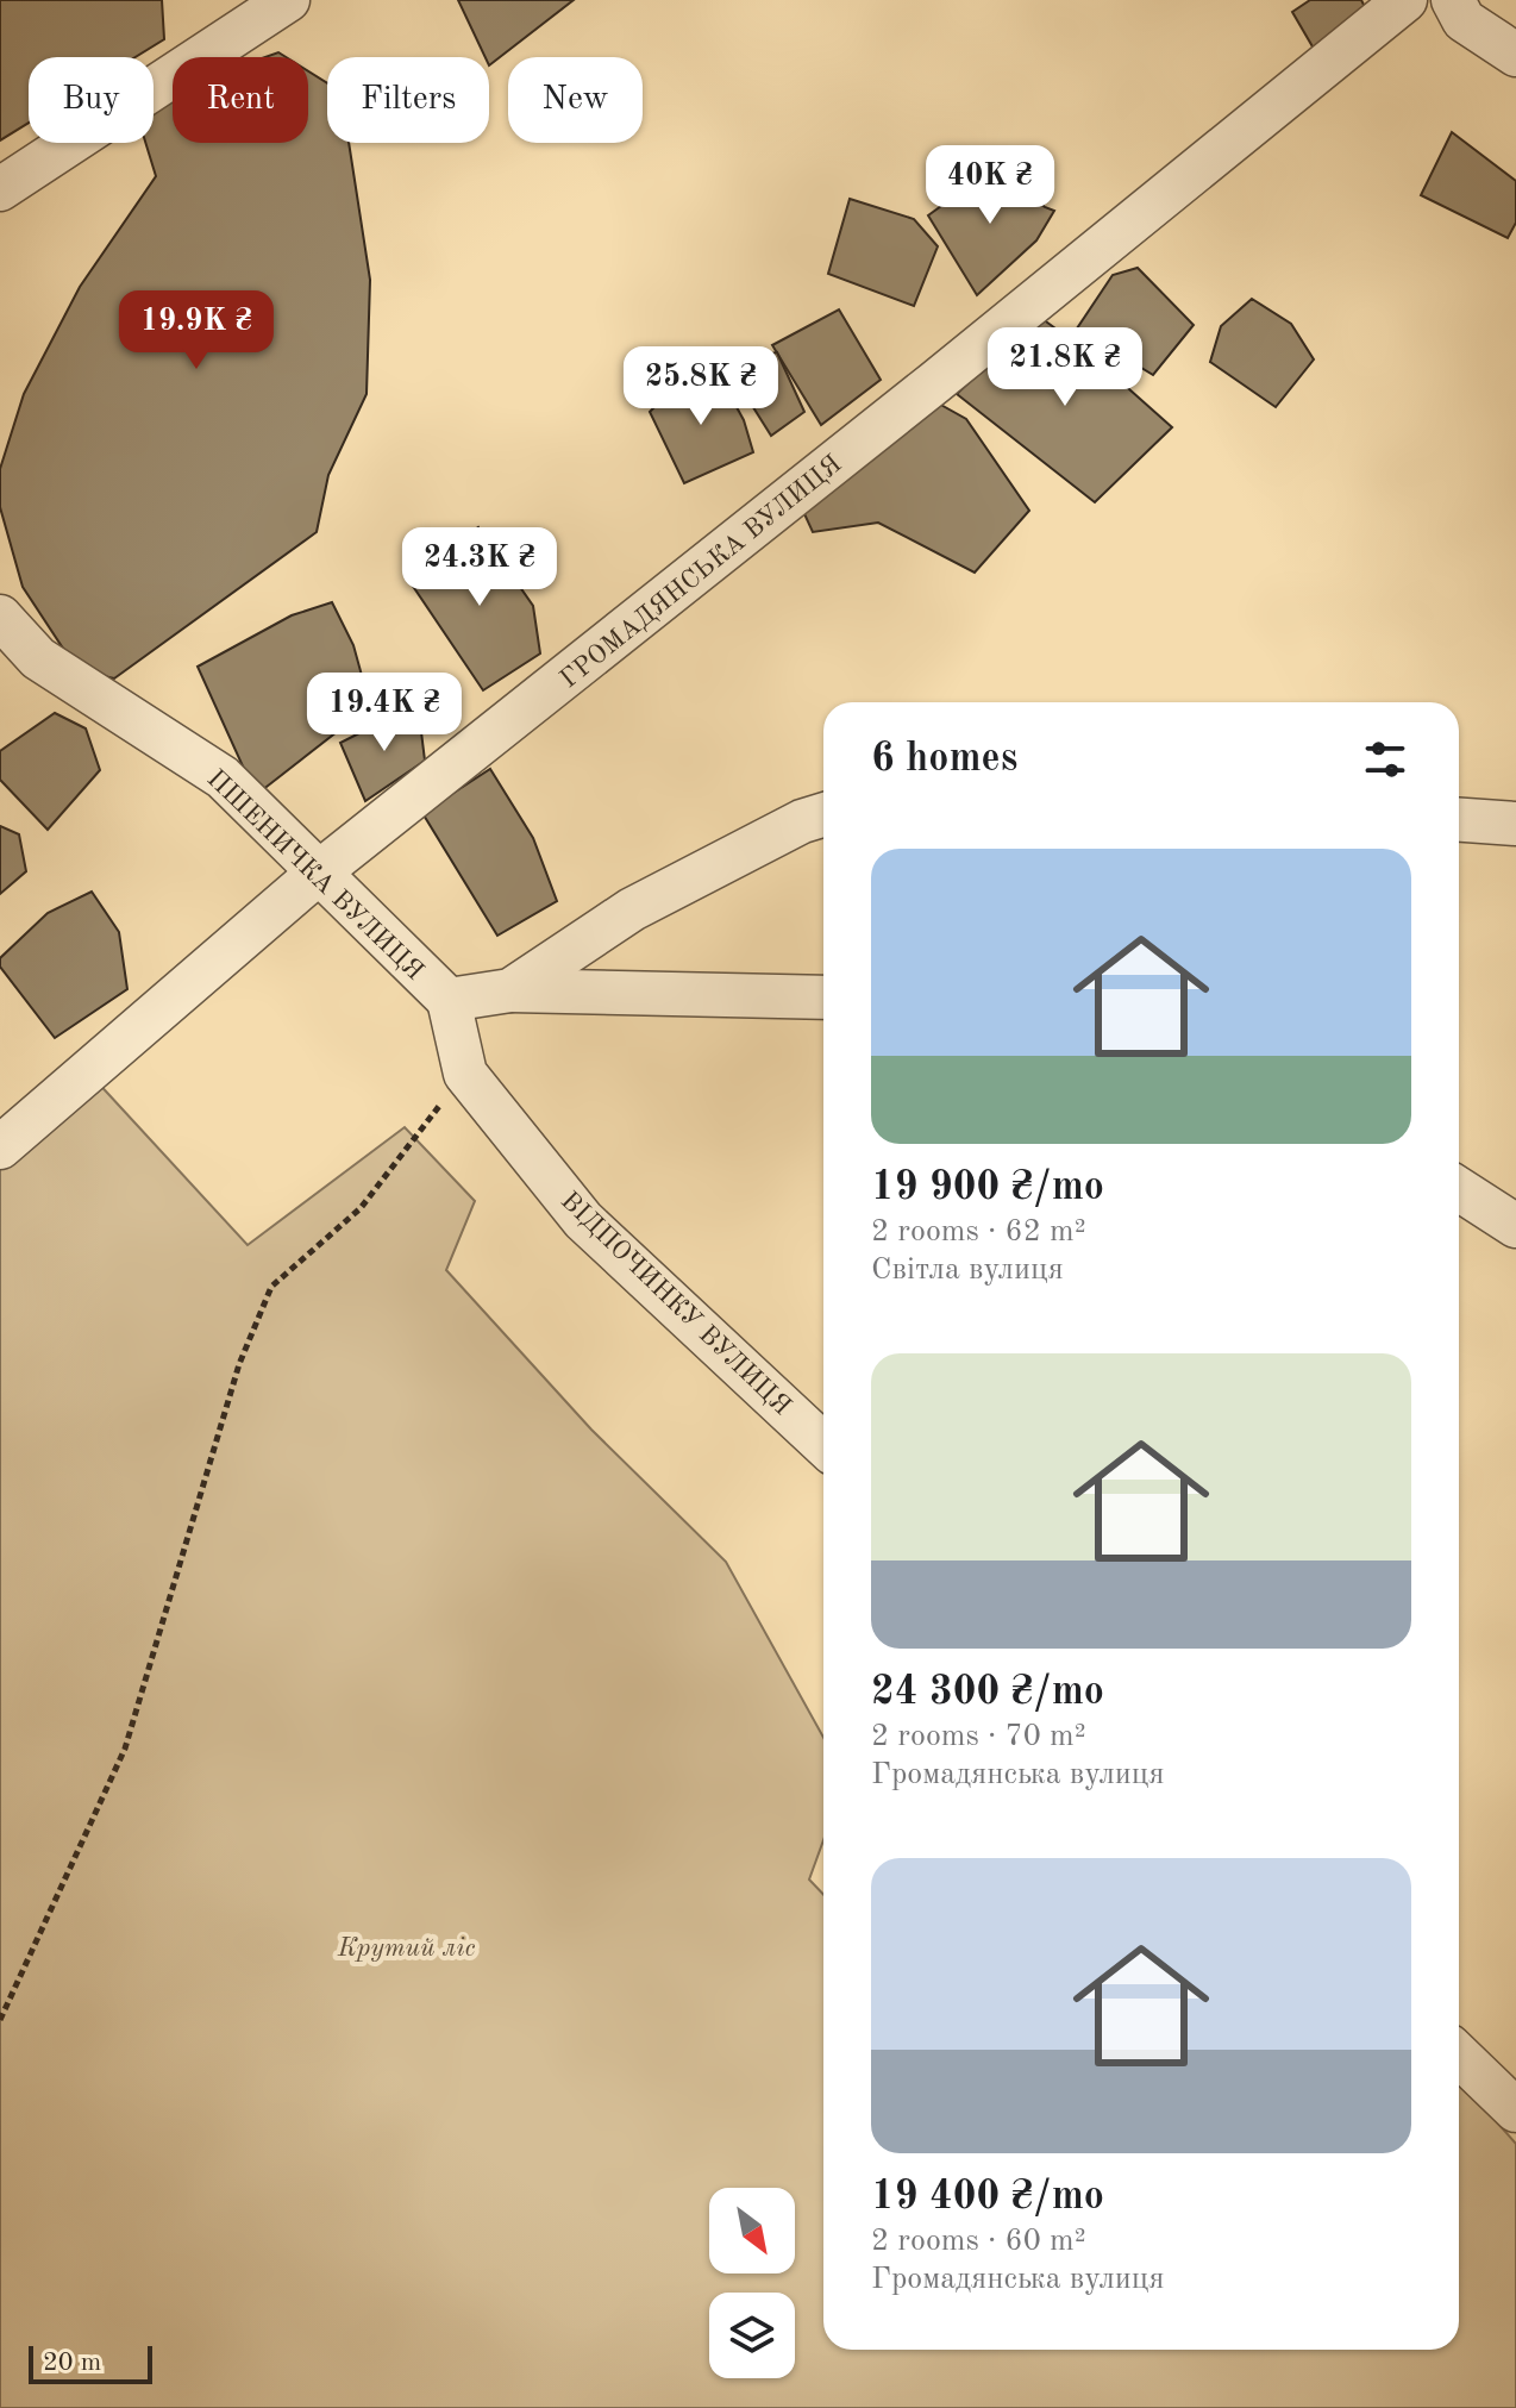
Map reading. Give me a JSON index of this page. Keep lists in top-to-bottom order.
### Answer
{
  "streets": {
    "street": ["ГРОМАДЯНСЬКА ВУЛИЦЯ", "ПШЕНИЧКА ВУЛИЦЯ", "ВІДПОЧИНКУ ВУЛИЦЯ"]
  },
  "crossings": [
    ["ГРОМАДЯНСЬКА ВУЛИЦЯ", "ПШЕНИЧКА ВУЛИЦЯ"],
    ["ПШЕНИЧКА ВУЛИЦЯ", "ВІДПОЧИНКУ ВУЛИЦЯ"]
  ],
  "parks": ["Крутий ліс"],
  "scale_bar": "20 m",
  "north": "bottom right",
  "page": {
    "chip": [
      "Buy",
      "Rent",
      "Filters",
      "New"
    ],
    "price": [
      "40K ₴",
      "19.9K ₴",
      "21.8K ₴",
      "25.8K ₴",
      "24.3K ₴",
      "19.4K ₴"
    ],
    "heading": "6 homes",
    "list": [
      {
        "name": "19 900 ₴/mo",
        "note": "2 rooms · 62 m² · Світла вулиця"
      },
      {
        "name": "24 300 ₴/mo",
        "note": "2 rooms · 70 m² · Громадянська вулиця"
      },
      {
        "name": "19 400 ₴/mo",
        "note": "2 rooms · 60 m² · Громадянська вулиця"
      }
    ],
    "scale": "20 m"
  }
}
